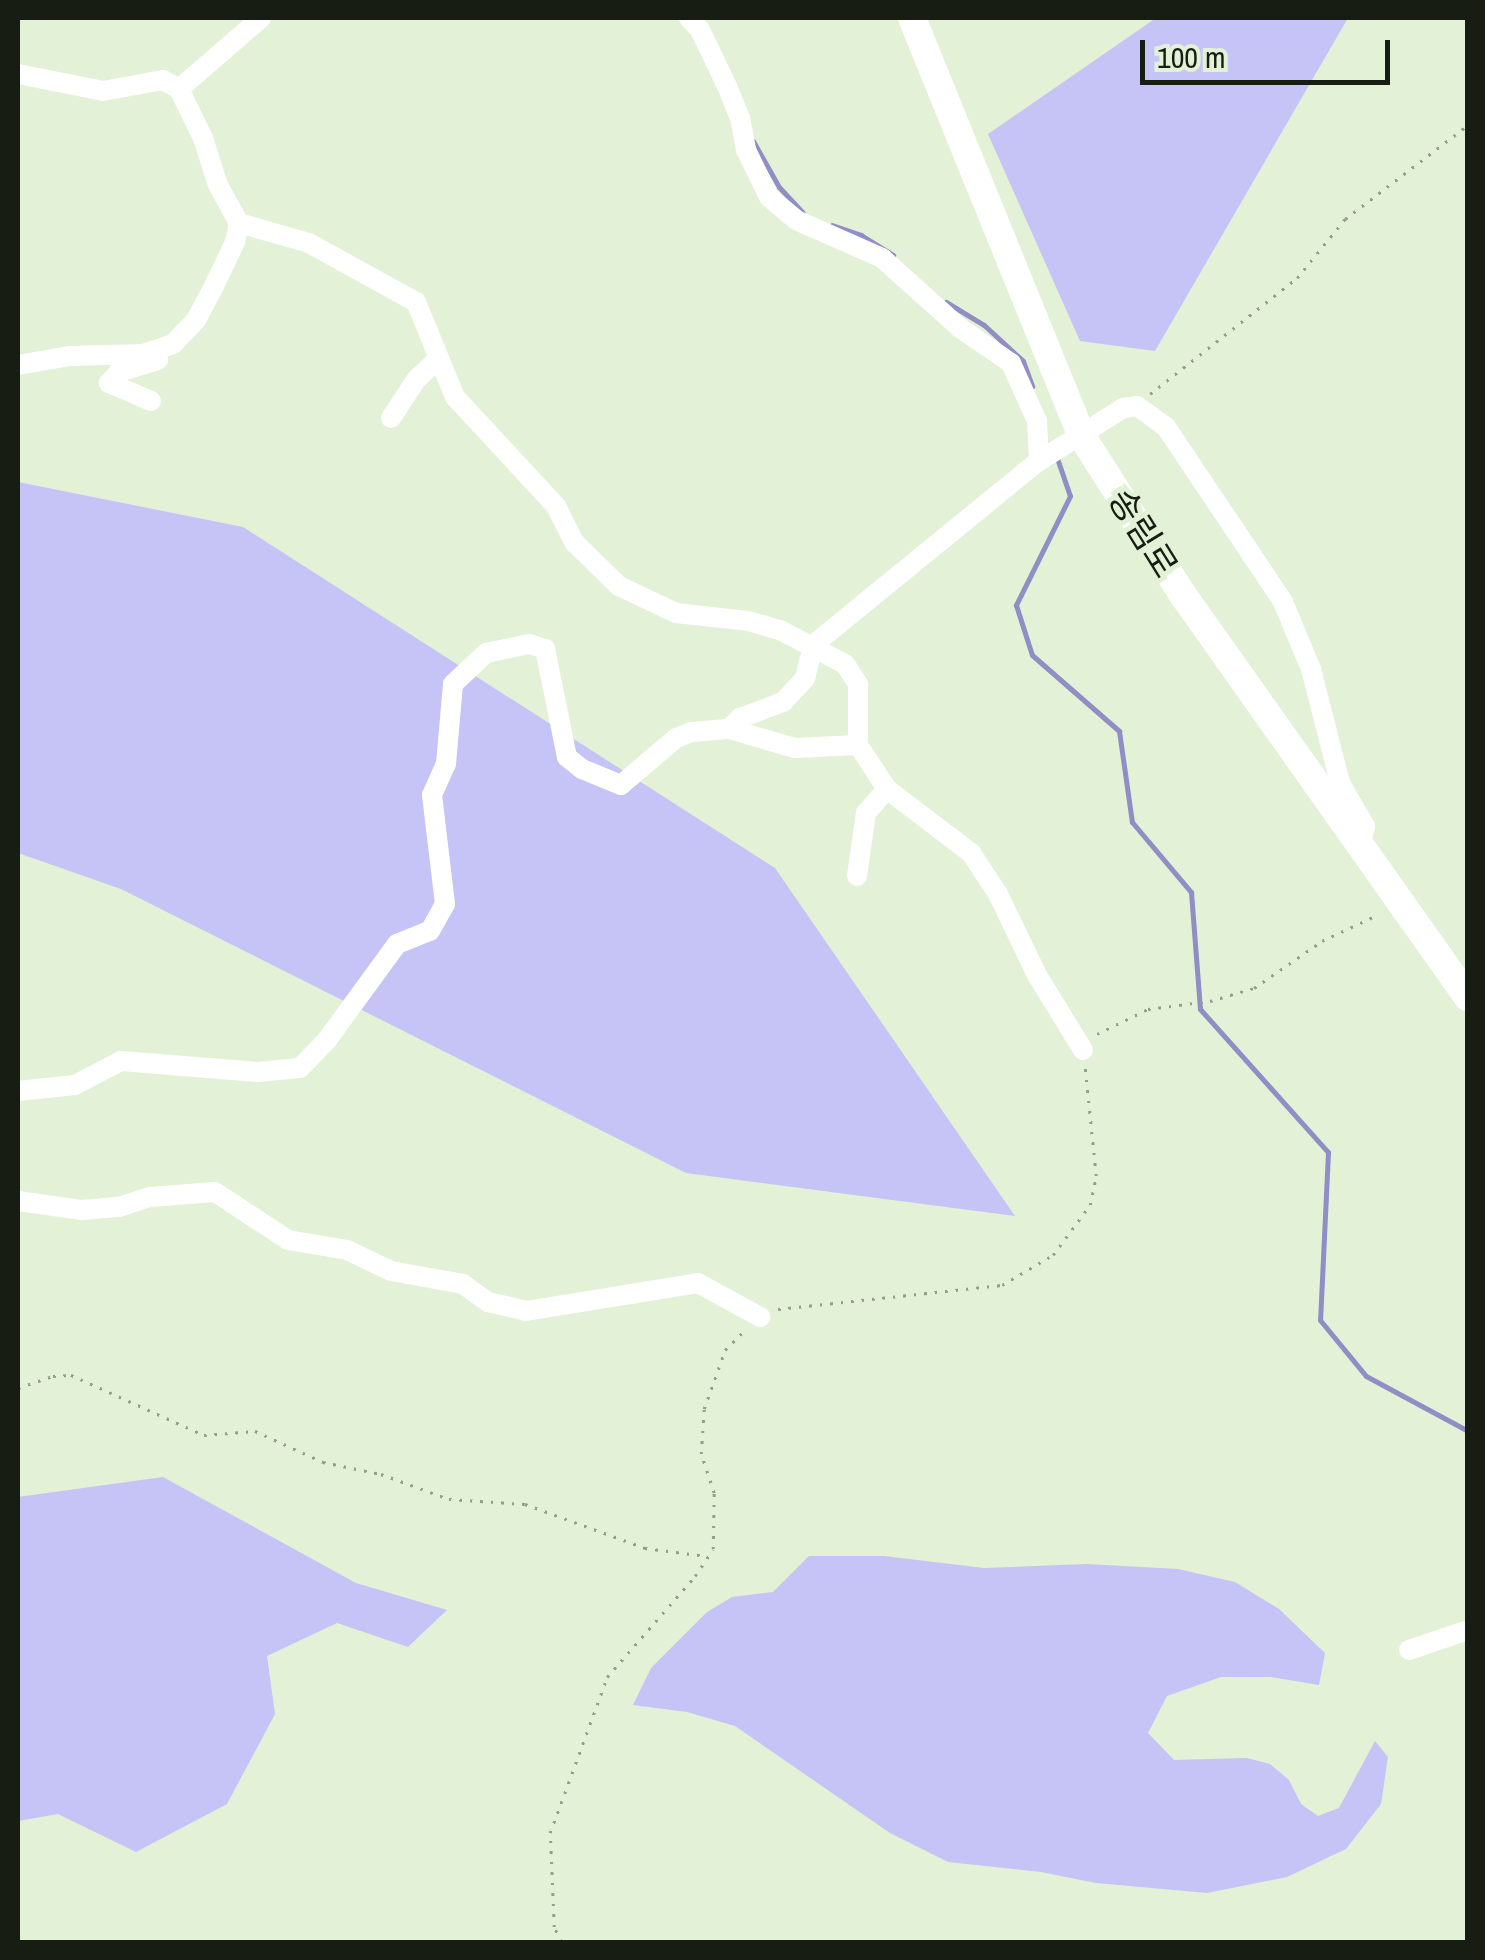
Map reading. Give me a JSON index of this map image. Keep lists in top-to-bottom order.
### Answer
{
  "streets": {
    "main road": ["송림로"]
  },
  "scale_bar": "100 m"
}
